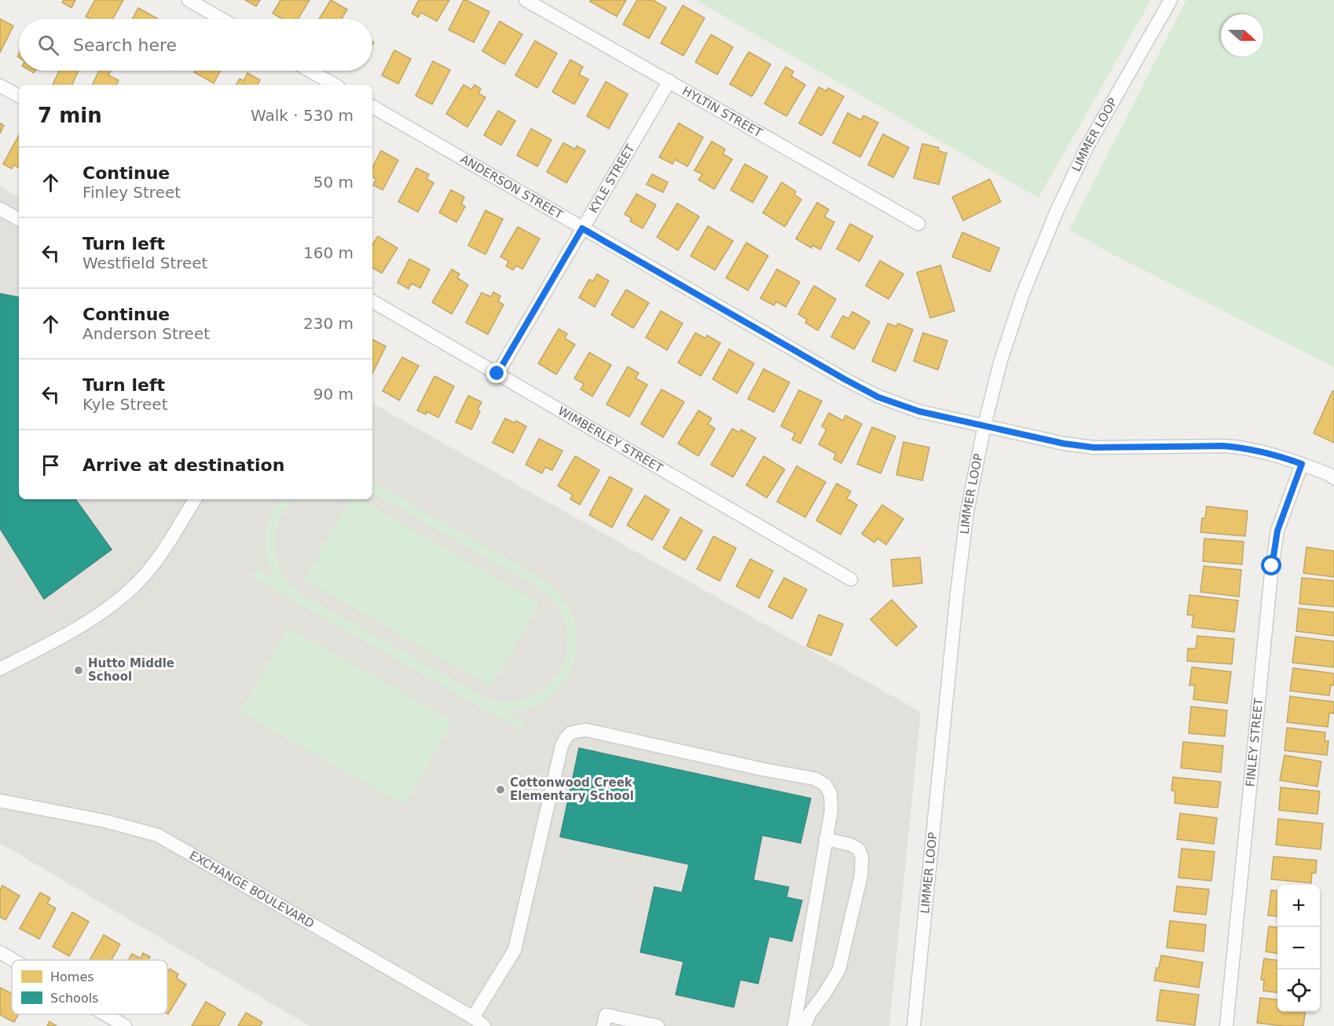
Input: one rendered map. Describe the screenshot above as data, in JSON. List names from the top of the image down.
{
  "streets": {
    "street": [
      "HYLTIN STREET",
      "LIMMER LOOP",
      "KYLE STREET",
      "ANDERSON STREET",
      "WIMBERLEY STREET",
      "FINLEY STREET",
      "EXCHANGE BOULEVARD"
    ]
  },
  "crossings": [
    ["HYLTIN STREET", "KYLE STREET"],
    ["LIMMER LOOP", "ANDERSON STREET"],
    ["KYLE STREET", "ANDERSON STREET"],
    ["KYLE STREET", "WIMBERLEY STREET"],
    ["ANDERSON STREET", "FINLEY STREET"]
  ],
  "places": ["Hutto Middle School", "Cottonwood Creek Elementary School"],
  "legend": ["Homes", "Schools"],
  "north": "right",
  "page": {
    "search": "Search here",
    "heading": ["7 min", "Walk · 530 m"],
    "list": [
      ["Continue", "Finley Street", "50 m"],
      ["Turn left", "Westfield Street", "160 m"],
      ["Continue", "Anderson Street", "230 m"],
      ["Turn left", "Kyle Street", "90 m"],
      "Arrive at destination"
    ],
    "map_buttons": ["+", "−"]
  }
}
